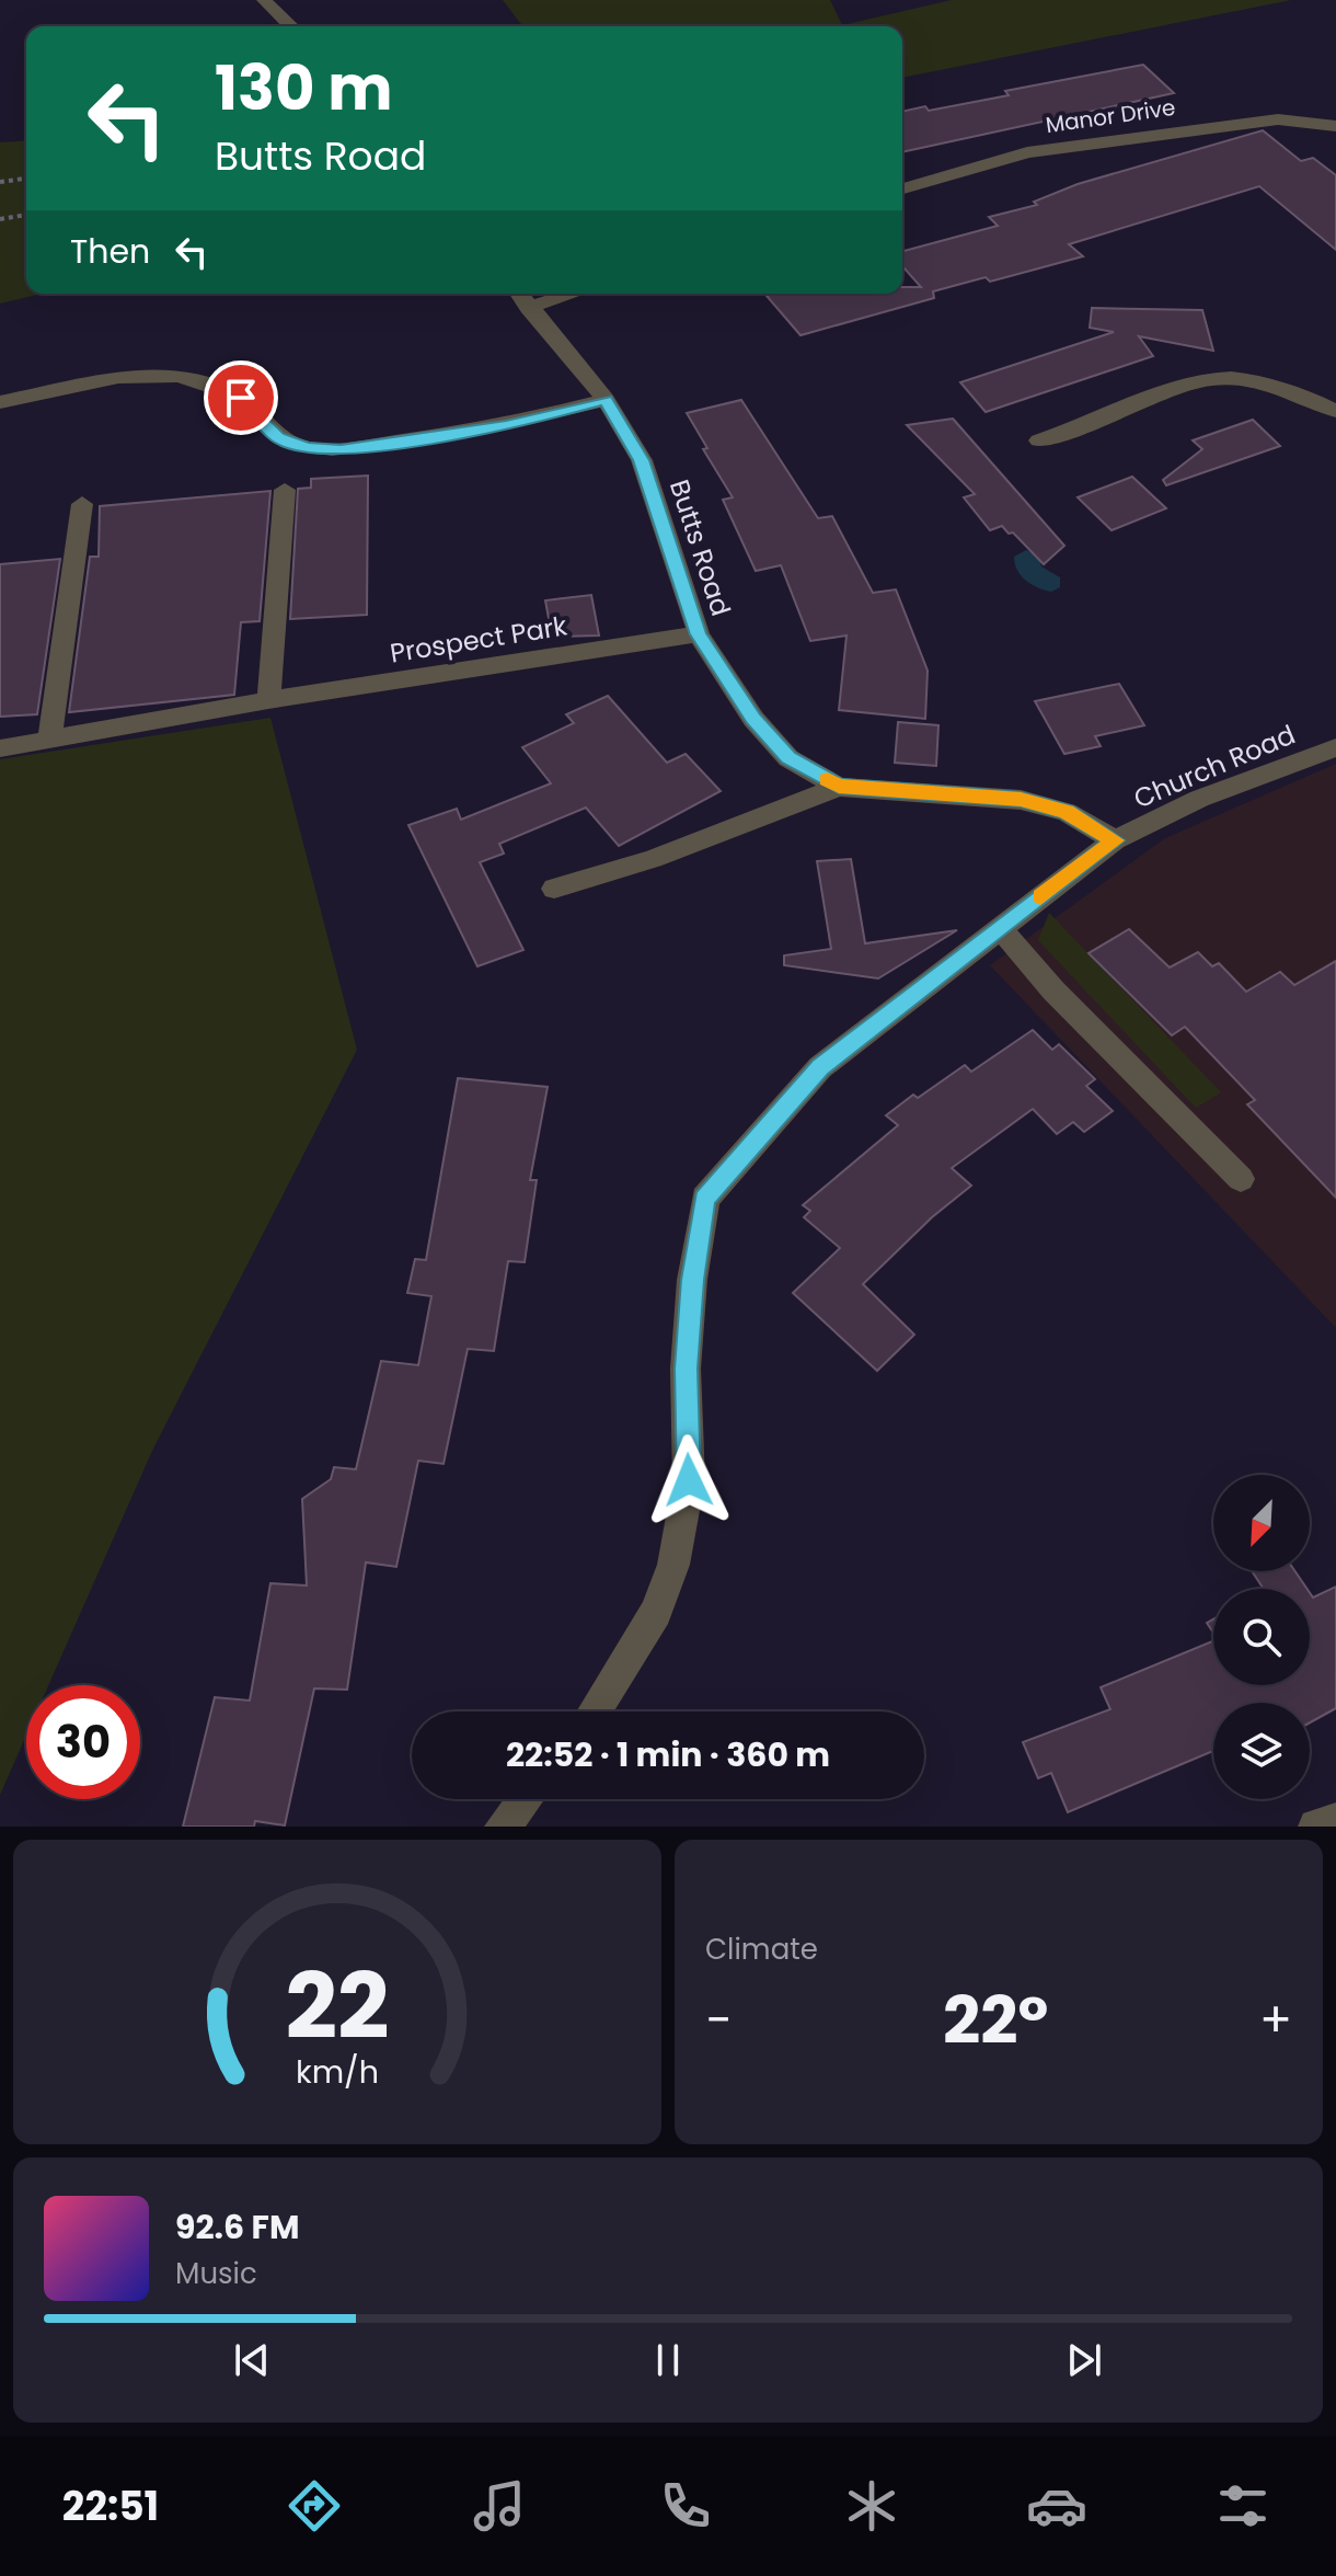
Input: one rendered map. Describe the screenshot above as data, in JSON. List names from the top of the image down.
{
  "streets": {
    "street": [
      "Manor Drive",
      "Butts Road",
      "Prospect Park",
      "Church Road"
    ]
  },
  "crossings": [
    ["Butts Road", "Prospect Park"],
    ["Butts Road", "Church Road"]
  ],
  "north": "bottom left",
  "page": {
    "turn": ["130 m", "Butts Road"],
    "then": "Then",
    "limit": "30",
    "trip": "22:52 · 1 min · 360 m",
    "tile": "Climate",
    "heat": ["−", "22°", "+"],
    "song": ["92.6 FM", "Music"],
    "tabs": "22:51",
    "gauge": ["22", "km/h"]
  }
}
